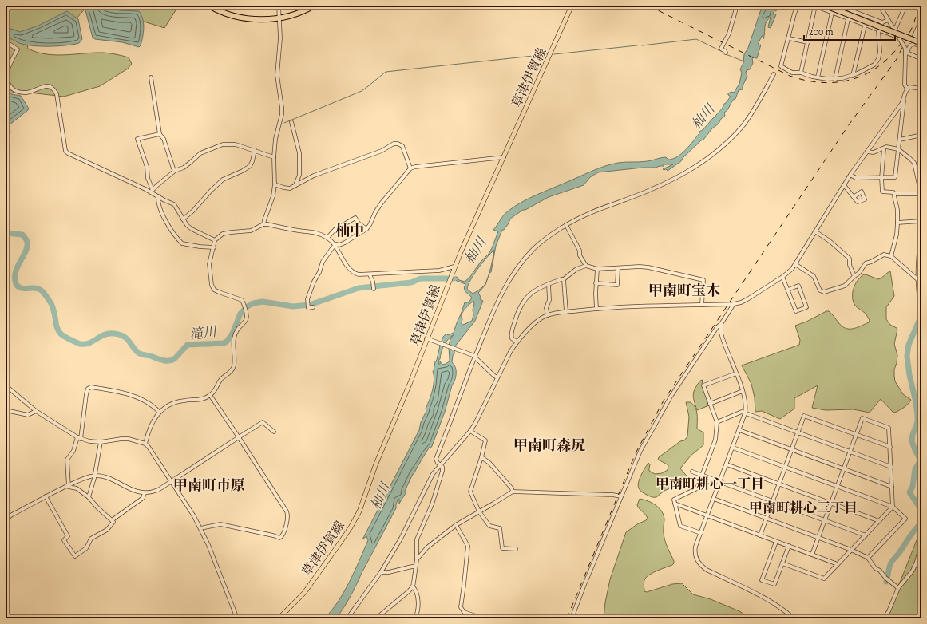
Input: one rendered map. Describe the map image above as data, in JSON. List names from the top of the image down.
{
  "streets": {
    "main road": ["草津伊賀線"]
  },
  "districts": [
    "杣中",
    "甲南町宝木",
    "甲南町森尻",
    "甲南町耕心一丁目",
    "甲南町市原",
    "甲南町耕心三丁目"
  ],
  "water": ["杣川", "滝川"],
  "scale_bar": "200 m"
}
